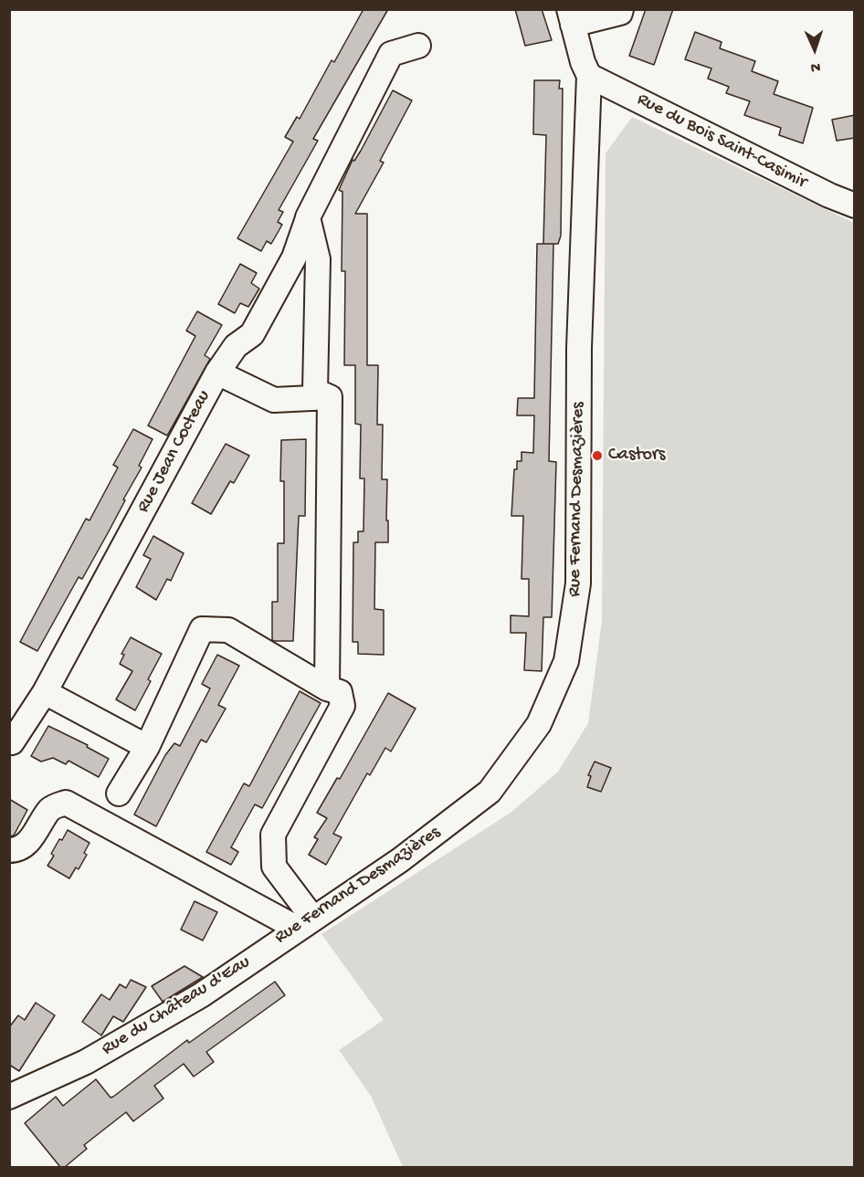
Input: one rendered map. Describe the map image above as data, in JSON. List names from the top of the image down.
{
  "streets": {
    "street": [
      "Rue du Bois Saint-Casimir",
      "Rue Jean Cocteau",
      "Rue Fernand Desmazières",
      "Rue du Château d'Eau"
    ]
  },
  "crossings": [
    ["Rue du Bois Saint-Casimir", "Rue Fernand Desmazières"],
    ["Rue Fernand Desmazières", "Rue du Château d'Eau"]
  ],
  "places": ["Castors"],
  "north": "bottom"
}
